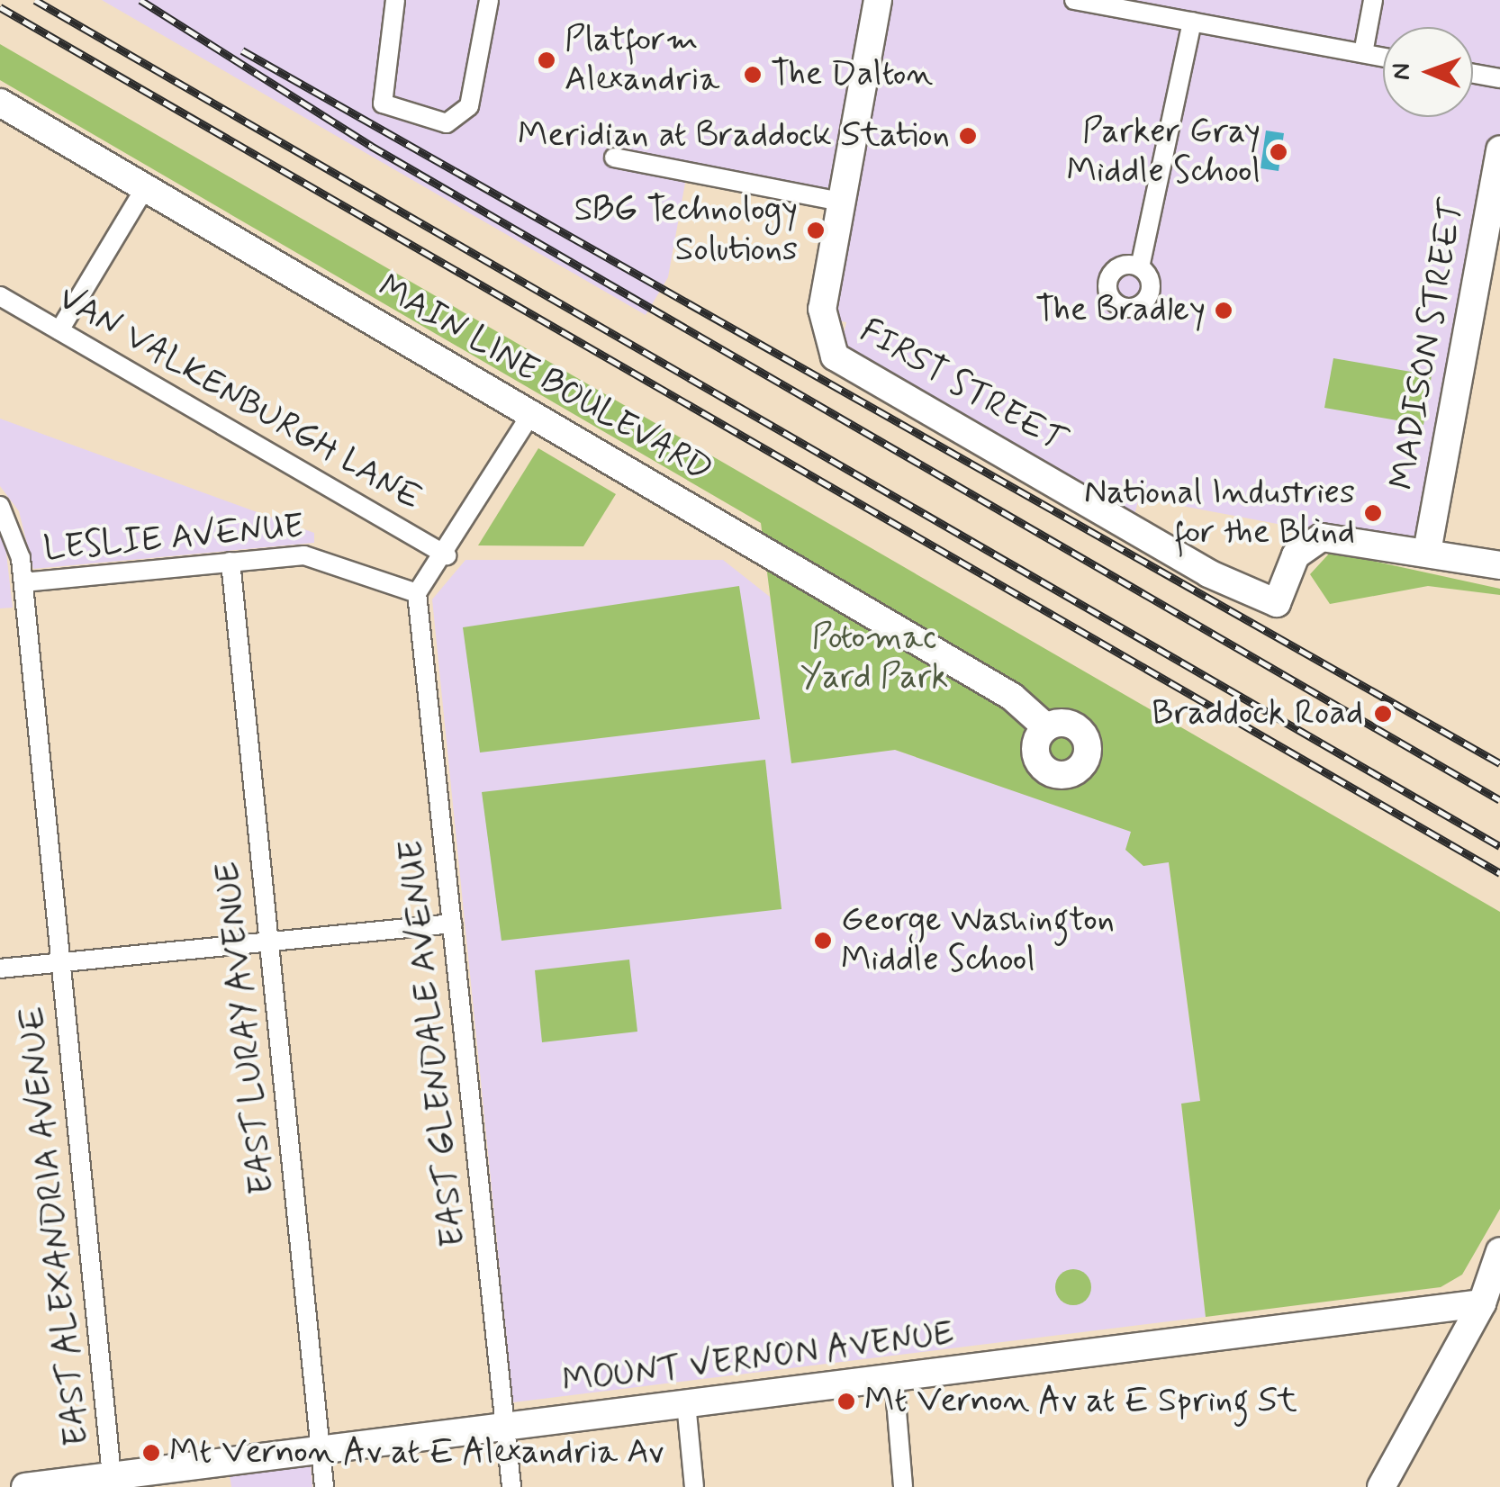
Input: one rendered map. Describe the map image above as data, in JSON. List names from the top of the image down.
{
  "streets": {
    "street": [
      "MADISON STREET",
      "MAIN LINE BOULEVARD",
      "FIRST STREET",
      "VAN VALKENBURGH LANE",
      "LESLIE AVENUE",
      "EAST LURAY AVENUE",
      "EAST GLENDALE AVENUE",
      "EAST ALEXANDRIA AVENUE",
      "MOUNT VERNON AVENUE"
    ]
  },
  "crossings": [
    ["MADISON STREET", "FIRST STREET"],
    ["LESLIE AVENUE", "EAST LURAY AVENUE"],
    ["LESLIE AVENUE", "EAST GLENDALE AVENUE"],
    ["LESLIE AVENUE", "EAST ALEXANDRIA AVENUE"],
    ["EAST LURAY AVENUE", "MOUNT VERNON AVENUE"],
    ["EAST GLENDALE AVENUE", "MOUNT VERNON AVENUE"],
    ["EAST ALEXANDRIA AVENUE", "MOUNT VERNON AVENUE"]
  ],
  "parks": ["Potomac Yard Park"],
  "places": [
    "Platform Alexandria",
    "The Dalton",
    "Meridian at Braddock Station",
    "Parker Gray Middle School",
    "SBG Technology Solutions",
    "The Bradley",
    "National Industries for the Blind",
    "Braddock Road",
    "George Washington Middle School",
    "Mt Vernon Av at E Spring St",
    "Mt Vernon Av at E Alexandria Av"
  ],
  "north": "left"
}
